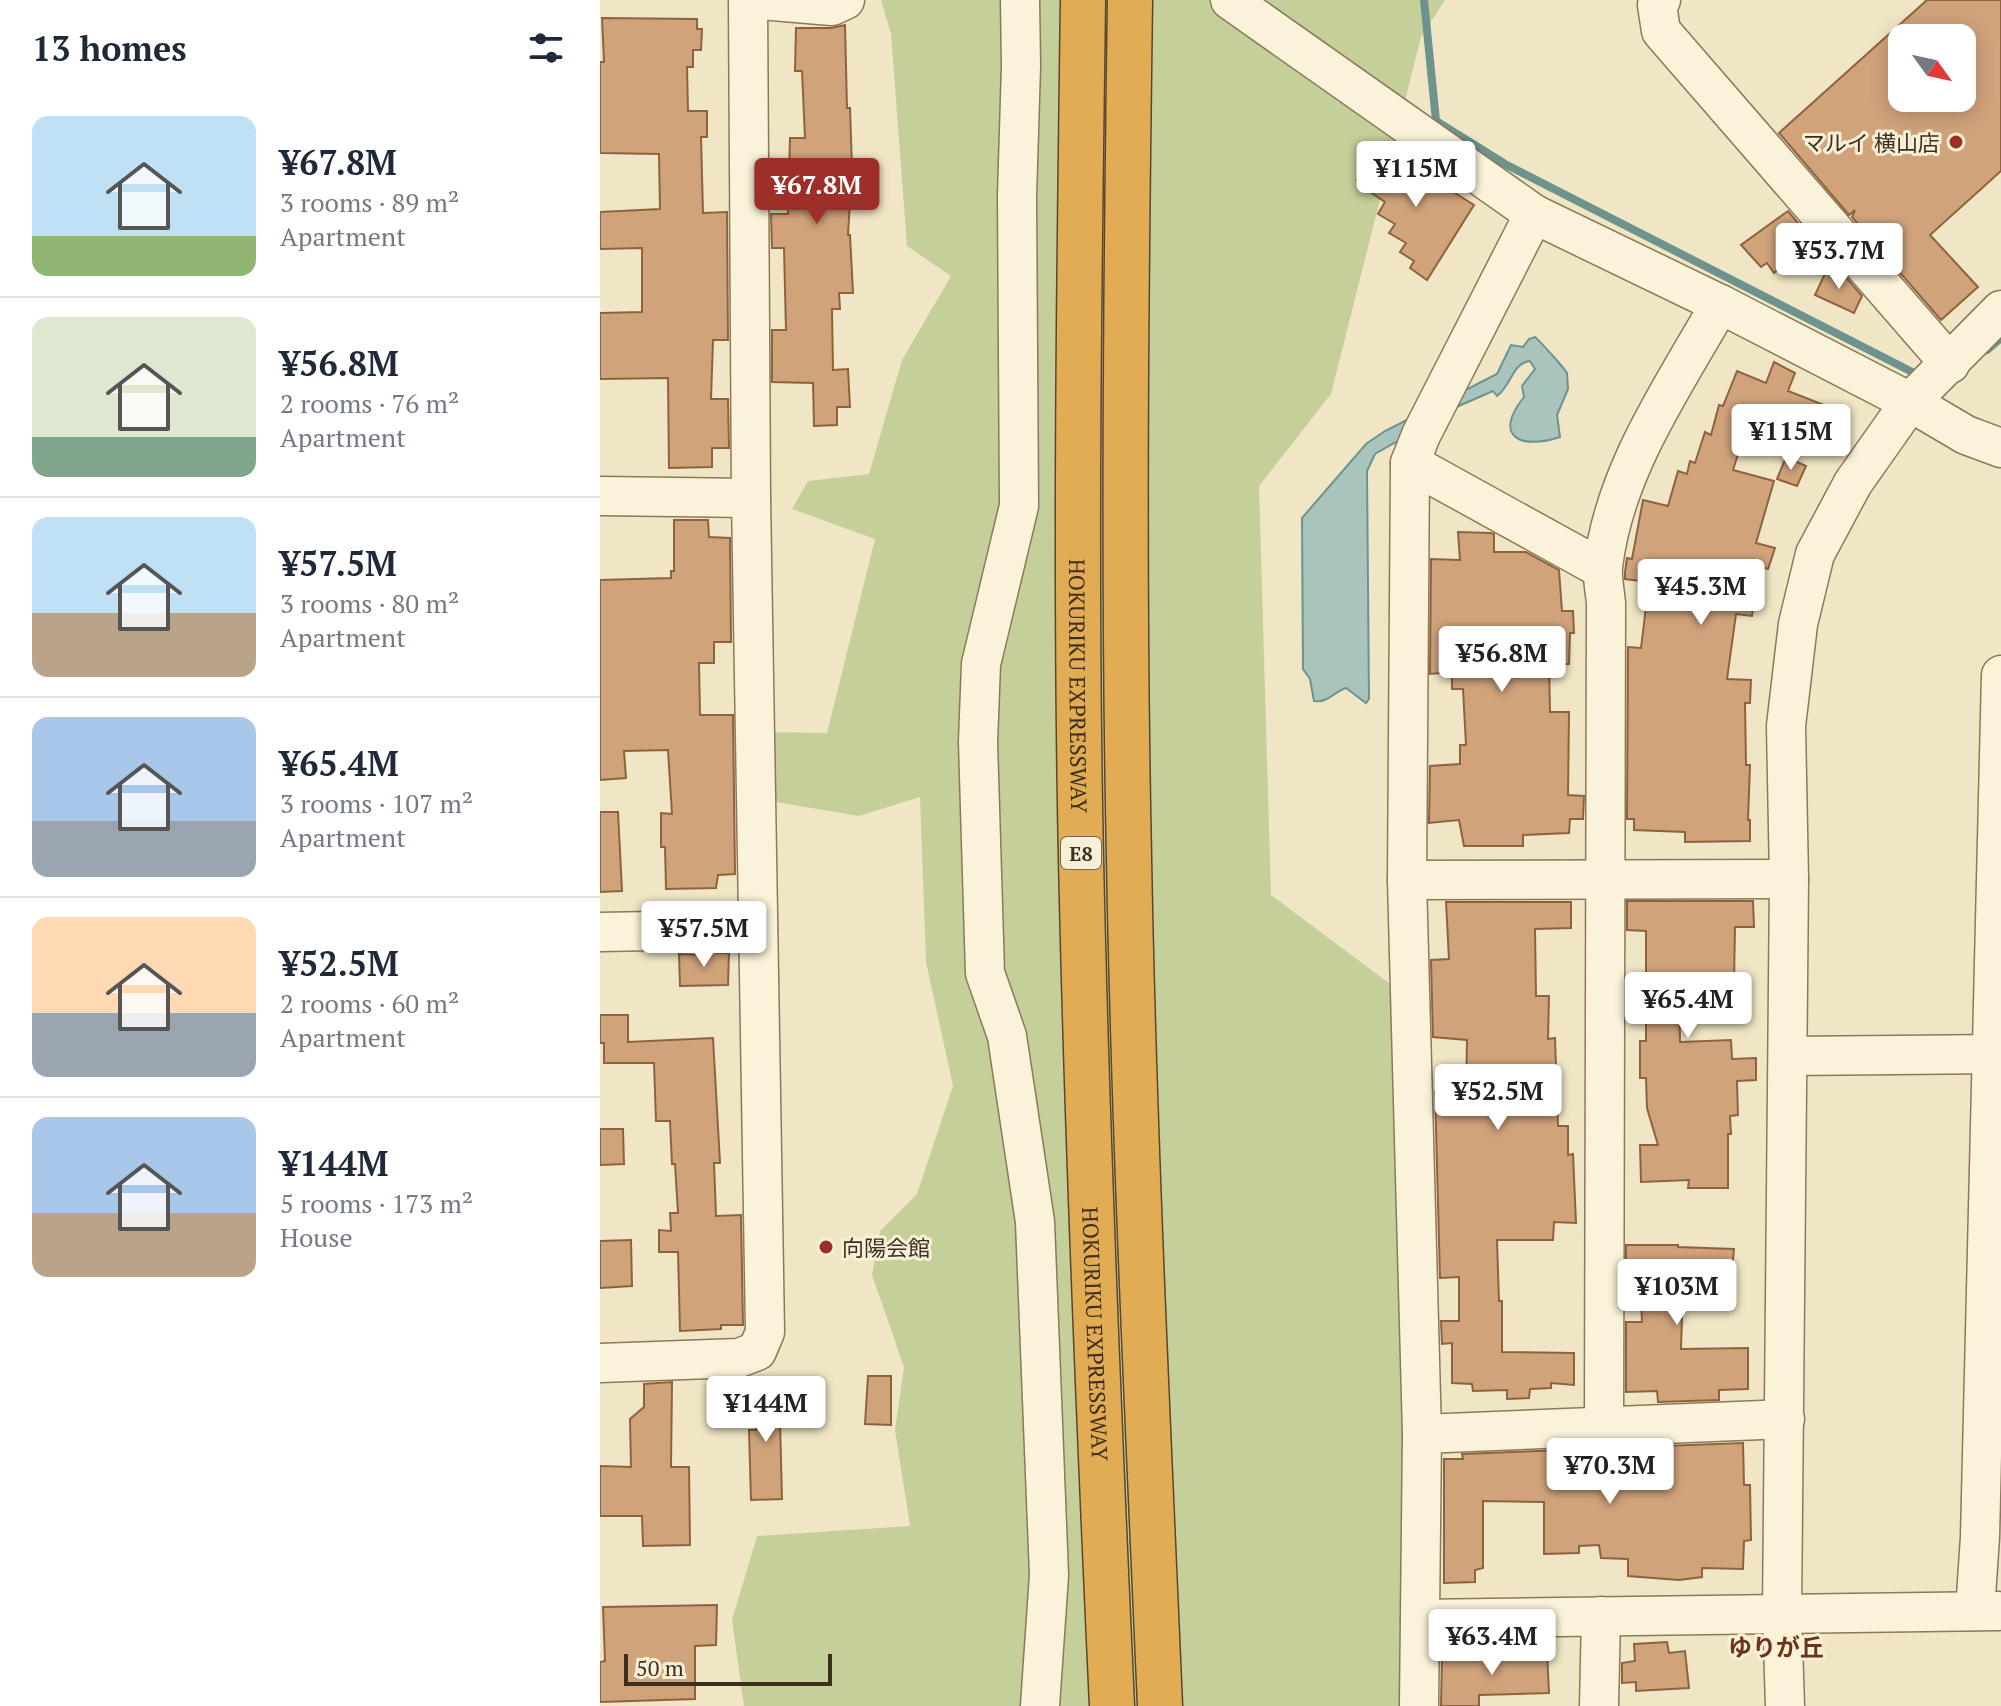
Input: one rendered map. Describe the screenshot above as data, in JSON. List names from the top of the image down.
{
  "streets": {
    "highway": ["HOKURIKU EXPRESSWAY", "E8"]
  },
  "districts": ["ゆりが丘"],
  "places": ["マルイ 横山店", "向陽会館"],
  "scale_bar": "50 m",
  "north": "bottom right",
  "page": {
    "heading": "13 homes",
    "list": [
      {
        "name": "¥67.8M",
        "note": "3 rooms · 89 m² · Apartment"
      },
      {
        "name": "¥56.8M",
        "note": "2 rooms · 76 m² · Apartment"
      },
      {
        "name": "¥57.5M",
        "note": "3 rooms · 80 m² · Apartment"
      },
      {
        "name": "¥65.4M",
        "note": "3 rooms · 107 m² · Apartment"
      },
      {
        "name": "¥52.5M",
        "note": "2 rooms · 60 m² · Apartment"
      },
      {
        "name": "¥144M",
        "note": "5 rooms · 173 m² · House"
      }
    ],
    "price": [
      "¥115M",
      "¥67.8M",
      "¥53.7M",
      "¥115M",
      "¥45.3M",
      "¥56.8M",
      "¥57.5M",
      "¥65.4M",
      "¥52.5M",
      "¥103M",
      "¥144M",
      "¥70.3M",
      "¥63.4M"
    ],
    "scale": "50 m"
  }
}
